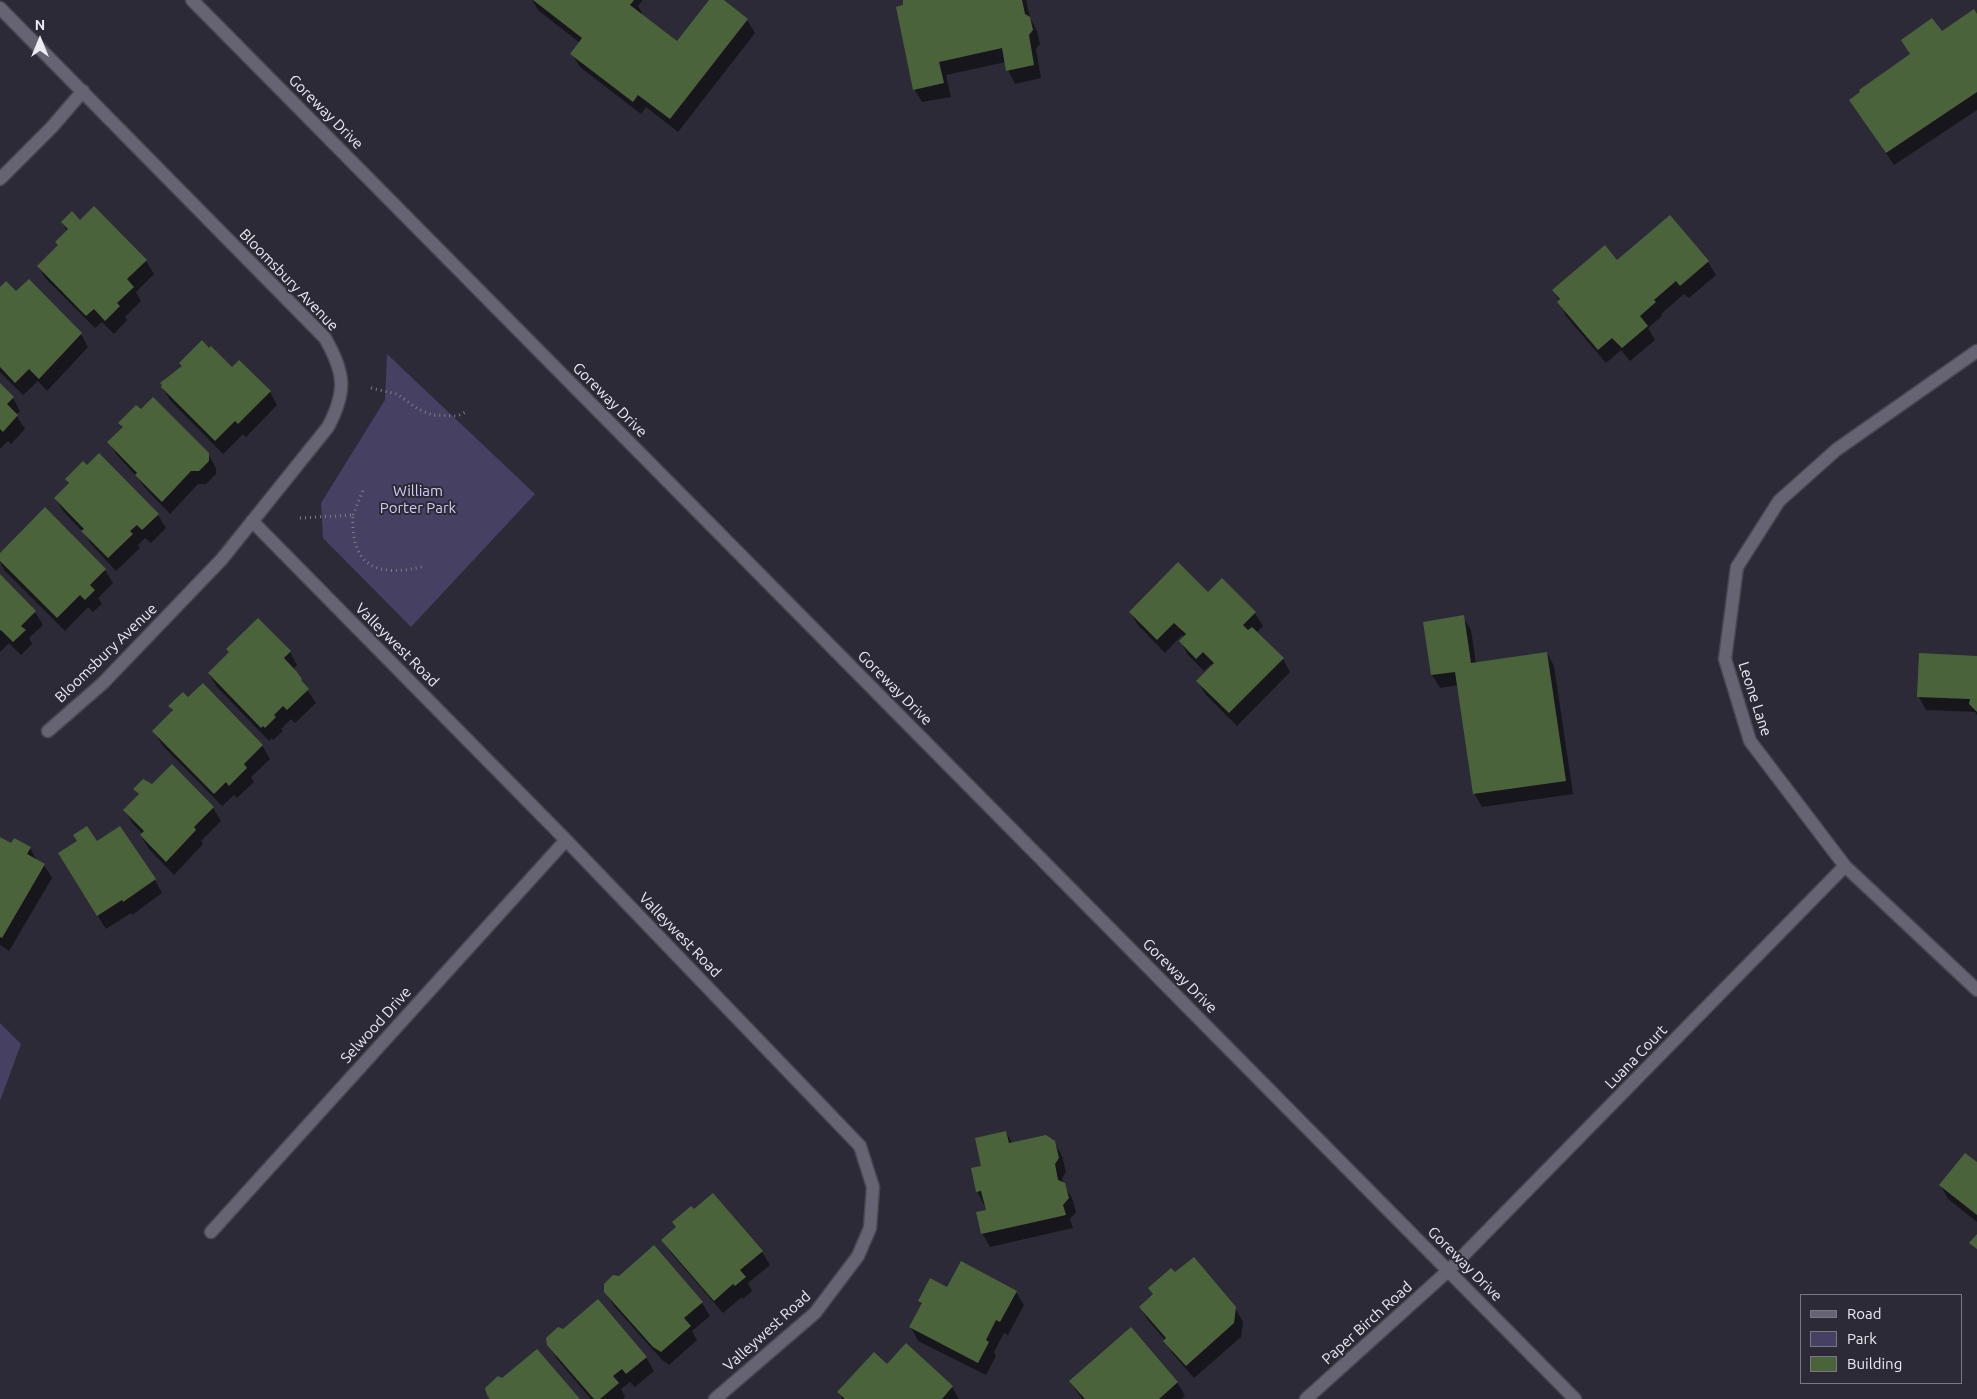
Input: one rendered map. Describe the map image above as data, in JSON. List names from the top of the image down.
{
  "streets": {
    "street": [
      "Goreway Drive",
      "Bloomsbury Avenue",
      "Valleywest Road",
      "Leone Lane",
      "Selwood Drive",
      "Luana Court",
      "Paper Birch Road"
    ]
  },
  "crossings": [
    ["Goreway Drive", "Luana Court"],
    ["Goreway Drive", "Paper Birch Road"],
    ["Bloomsbury Avenue", "Valleywest Road"],
    ["Valleywest Road", "Selwood Drive"],
    ["Leone Lane", "Luana Court"],
    ["Luana Court", "Paper Birch Road"]
  ],
  "parks": ["William Porter Park"],
  "legend": ["Road", "Park", "Building"],
  "north": "top"
}
